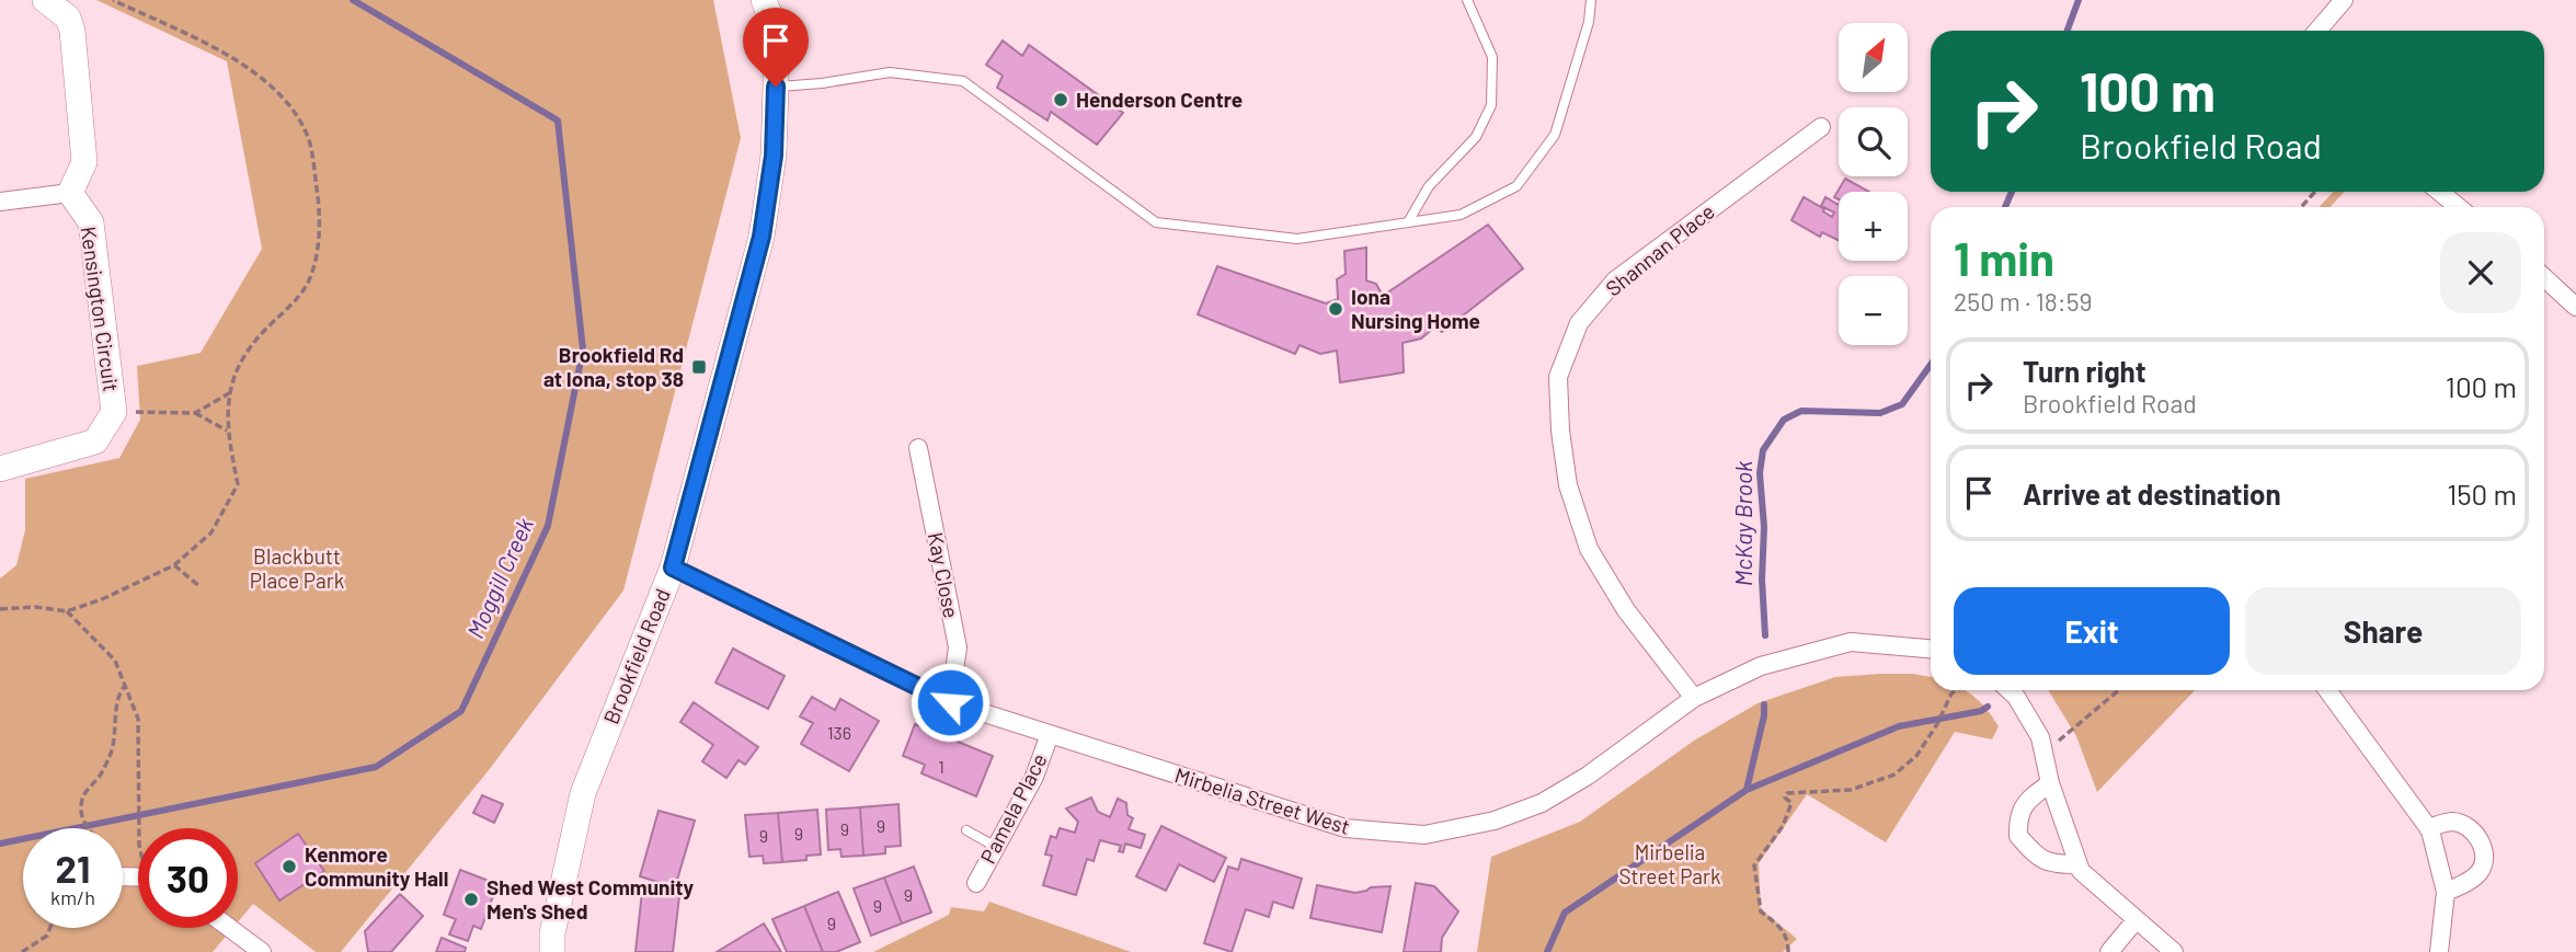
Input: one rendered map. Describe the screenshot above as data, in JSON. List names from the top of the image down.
{
  "streets": {
    "main road": ["Kensington Circuit", "Brookfield Road"],
    "street": [
      "Shannan Place",
      "Kay Close",
      "Mirbelia Street West",
      "Pamela Place"
    ]
  },
  "crossings": [
    ["Shannan Place", "Mirbelia Street West"],
    ["Kay Close", "Mirbelia Street West"],
    ["Brookfield Road", "Mirbelia Street West"],
    ["Mirbelia Street West", "Pamela Place"]
  ],
  "water": ["McKay Brook", "Moggill Creek"],
  "parks": ["Blackbutt Place Park", "Mirbelia Street Park"],
  "places": {
    "other": [
      "Henderson Centre",
      "Iona Nursing Home",
      "Kenmore Community Hall",
      "Shed West Community Men's Shed"
    ],
    "transit": ["Brookfield Rd at Iona, stop 38"]
  },
  "house_numbers": [
    "136",
    "1",
    "9",
    "9",
    "9",
    "9",
    "9",
    "9",
    "9"
  ],
  "north": "top right",
  "page": {
    "map_buttons": ["+", "−"],
    "turn": ["100 m", "Brookfield Road"],
    "heading": ["1 min", "250 m · 18:59"],
    "list": [
      {
        "name": "Turn right",
        "note": "Brookfield Road",
        "value": "100 m"
      },
      {
        "name": "Arrive at destination",
        "value": "150 m"
      }
    ],
    "buttons": ["Exit", "Share"],
    "speed": "21 km/h",
    "limit": "30"
  }
}
